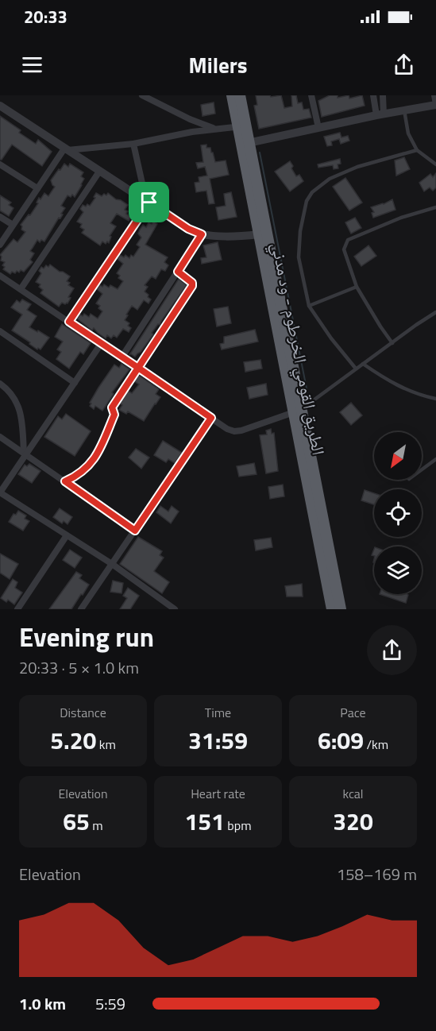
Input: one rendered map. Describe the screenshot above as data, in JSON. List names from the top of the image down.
{
  "streets": {
    "highway": ["الطريق القومي الخرطوم - ود مدني"]
  },
  "north": "bottom left",
  "page": {
    "status": "20:33",
    "header": "Milers",
    "heading": ["Evening run", "20:33 · 5 × 1.0 km"],
    "stats": [
      ["Distance", "5.20 km"],
      ["Time", "31:59"],
      ["Pace", "6:09 /km"],
      ["Elevation", "65 m"],
      ["Heart rate", "151 bpm"],
      ["kcal", "320"]
    ],
    "chart": ["Elevation", "158–169 m"],
    "list": [
      {
        "name": "1.0 km",
        "note": "5:59"
      }
    ]
  }
}
